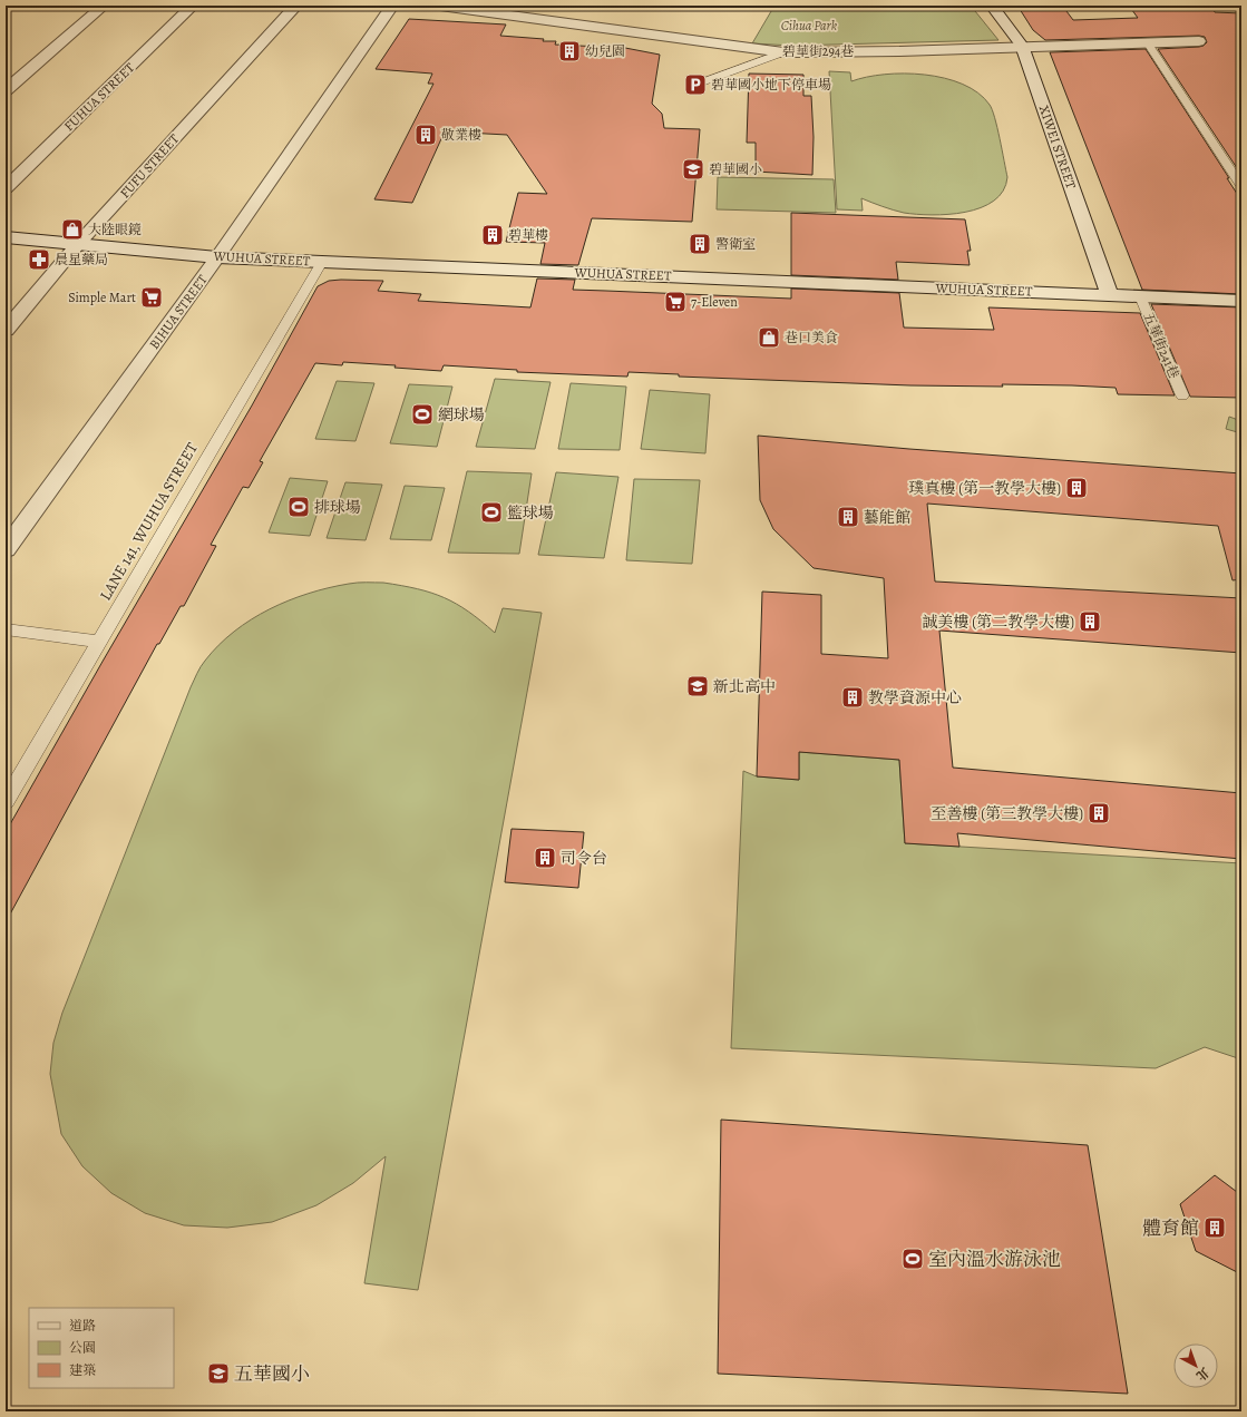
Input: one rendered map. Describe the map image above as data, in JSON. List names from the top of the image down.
{
  "streets": {
    "street": [
      "碧華街294巷",
      "FUHUA STREET",
      "XIWEI STREET",
      "FUFU STREET",
      "WUHUA STREET",
      "BIHUA STREET"
    ],
    "lane": ["五華街241巷", "LANE 141, WUHUA STREET"]
  },
  "crossings": [
    ["碧華街294巷", "XIWEI STREET"],
    ["XIWEI STREET", "WUHUA STREET"],
    ["FUFU STREET", "WUHUA STREET"],
    ["WUHUA STREET", "BIHUA STREET"],
    ["WUHUA STREET", "五華街241巷"],
    ["WUHUA STREET", "LANE 141, WUHUA STREET"]
  ],
  "parks": ["Cihua Park"],
  "places": {
    "building": [
      "幼兒園",
      "敬業樓",
      "碧華樓",
      "警衛室",
      "璞真樓 (第一教學大樓)",
      "藝能館",
      "誠美樓 (第二教學大樓)",
      "教學資源中心",
      "至善樓 (第三教學大樓)",
      "司令台",
      "體育館"
    ],
    "parking": ["碧華國小地下停車場"],
    "school or university": ["碧華國小", "新北高中", "五華國小"],
    "shop": ["大陸眼鏡", "巷口美食"],
    "pharmacy": ["晨星藥局"],
    "supermarket": ["Simple Mart", "7-Eleven"],
    "sports": [
      "網球場",
      "排球場",
      "籃球場",
      "室內溫水游泳池"
    ]
  },
  "legend": ["道路", "公園", "建築"],
  "north": "bottom right"
}
